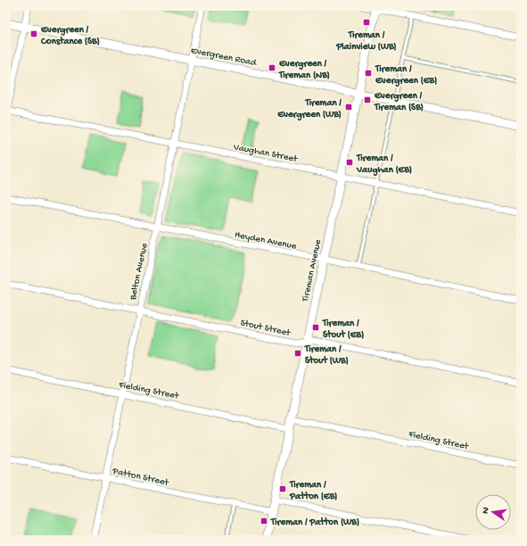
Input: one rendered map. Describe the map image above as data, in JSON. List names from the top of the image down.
{
  "streets": {
    "street": [
      "Evergreen Road",
      "Vaughan Street",
      "Heyden Avenue",
      "Tireman Avenue",
      "Belton Avenue",
      "Stout Street",
      "Fielding Street",
      "Patton Street"
    ]
  },
  "crossings": [
    ["Evergreen Road", "Tireman Avenue"],
    ["Evergreen Road", "Belton Avenue"],
    ["Vaughan Street", "Tireman Avenue"],
    ["Vaughan Street", "Belton Avenue"],
    ["Heyden Avenue", "Tireman Avenue"],
    ["Heyden Avenue", "Belton Avenue"],
    ["Tireman Avenue", "Stout Street"],
    ["Tireman Avenue", "Fielding Street"],
    ["Tireman Avenue", "Patton Street"],
    ["Belton Avenue", "Stout Street"],
    ["Belton Avenue", "Fielding Street"],
    ["Belton Avenue", "Patton Street"]
  ],
  "places": {
    "transit": [
      "Tireman / Plainview (WB)",
      "Evergreen / Constance (SB)",
      "Evergreen / Tireman (NB)",
      "Tireman / Evergreen (EB)",
      "Evergreen / Tireman (SB)",
      "Tireman / Evergreen (WB)",
      "Tireman / Vaughan (EB)",
      "Tireman / Stout (EB)",
      "Tireman / Stout (WB)",
      "Tireman / Patton (EB)",
      "Tireman / Patton (WB)"
    ]
  },
  "north": "left"
}
